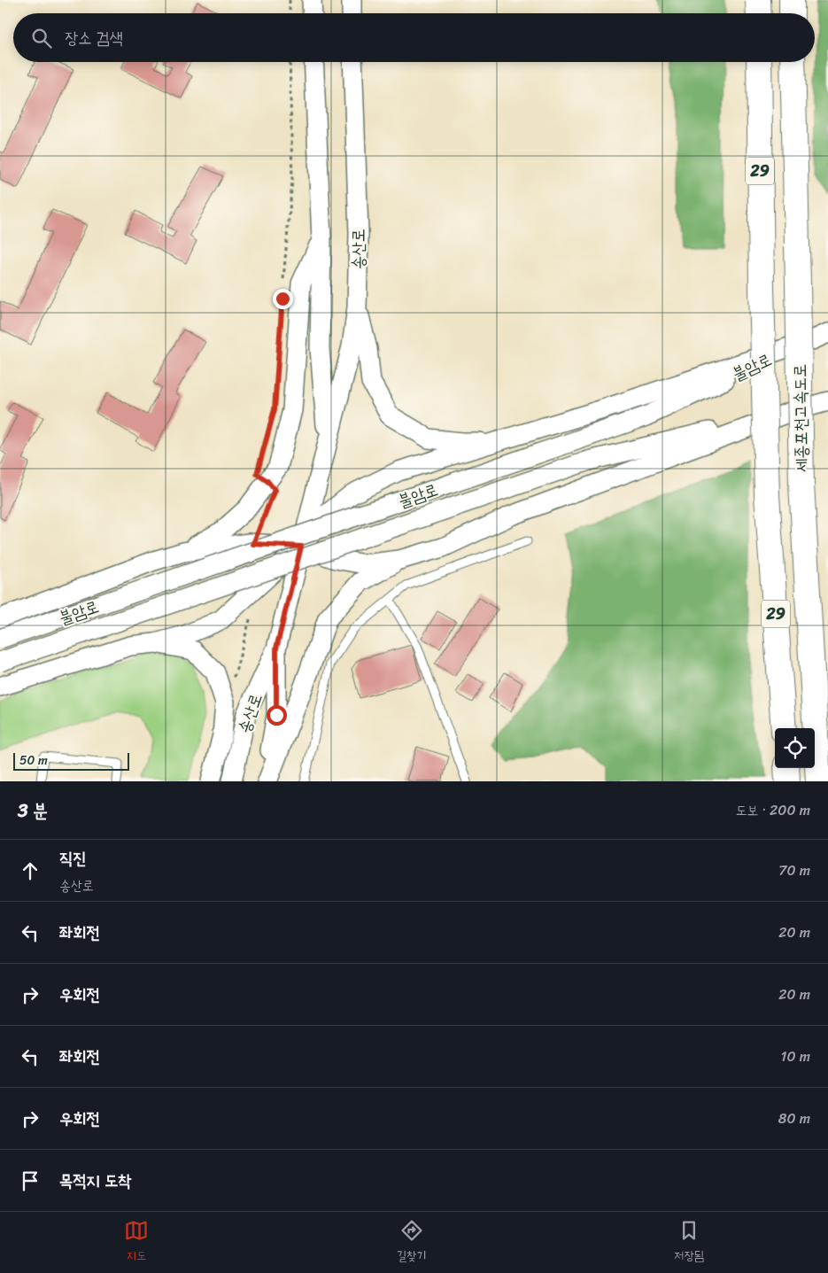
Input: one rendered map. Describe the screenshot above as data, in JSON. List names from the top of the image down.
{
  "streets": {
    "highway": ["29", "세종포천고속도로"],
    "street": ["송산로", "불암로"]
  },
  "scale_bar": "50 m",
  "page": {
    "search": "장소 검색",
    "scale": "50 m",
    "heading": ["3 분", "도보 · 200 m"],
    "list": [
      ["직진", "송산로", "70 m"],
      ["좌회전", "20 m"],
      ["우회전", "20 m"],
      ["좌회전", "10 m"],
      ["우회전", "80 m"],
      "목적지 도착"
    ],
    "nav": ["지도", "길찾기", "저장됨"]
  }
}
